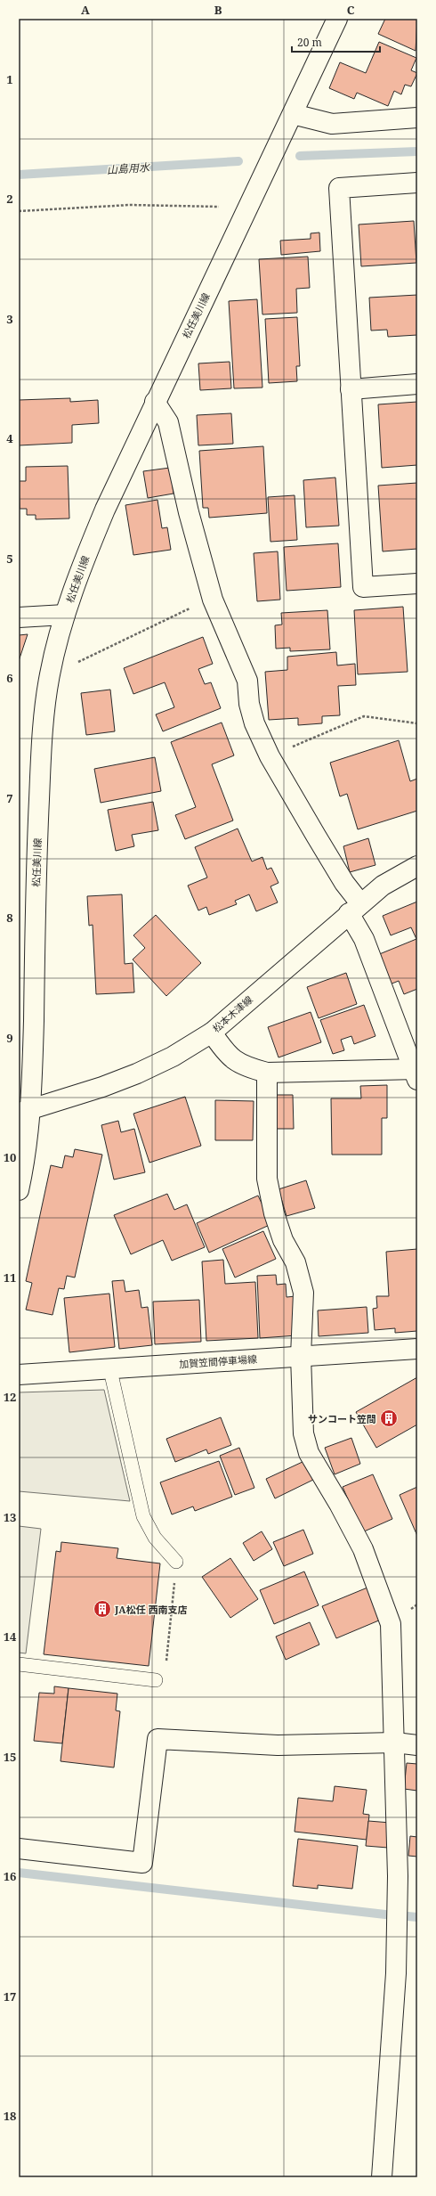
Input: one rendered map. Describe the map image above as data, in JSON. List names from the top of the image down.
{
  "streets": {
    "street": ["松任美川線", "松本木津線", "加賀笠間停車場線"]
  },
  "crossings": [
    ["松任美川線", "松本木津線"]
  ],
  "water": ["山島用水"],
  "places": {
    "building": ["サンコート笠間", "JA松任 西南支店"]
  },
  "scale_bar": "20 m",
  "grid": {
    "columns": ["A", "B", "C"],
    "rows": [
      "1",
      "2",
      "3",
      "4",
      "5",
      "6",
      "7",
      "8",
      "9",
      "10",
      "11",
      "12",
      "13",
      "14",
      "15",
      "16",
      "17",
      "18"
    ]
  }
}
